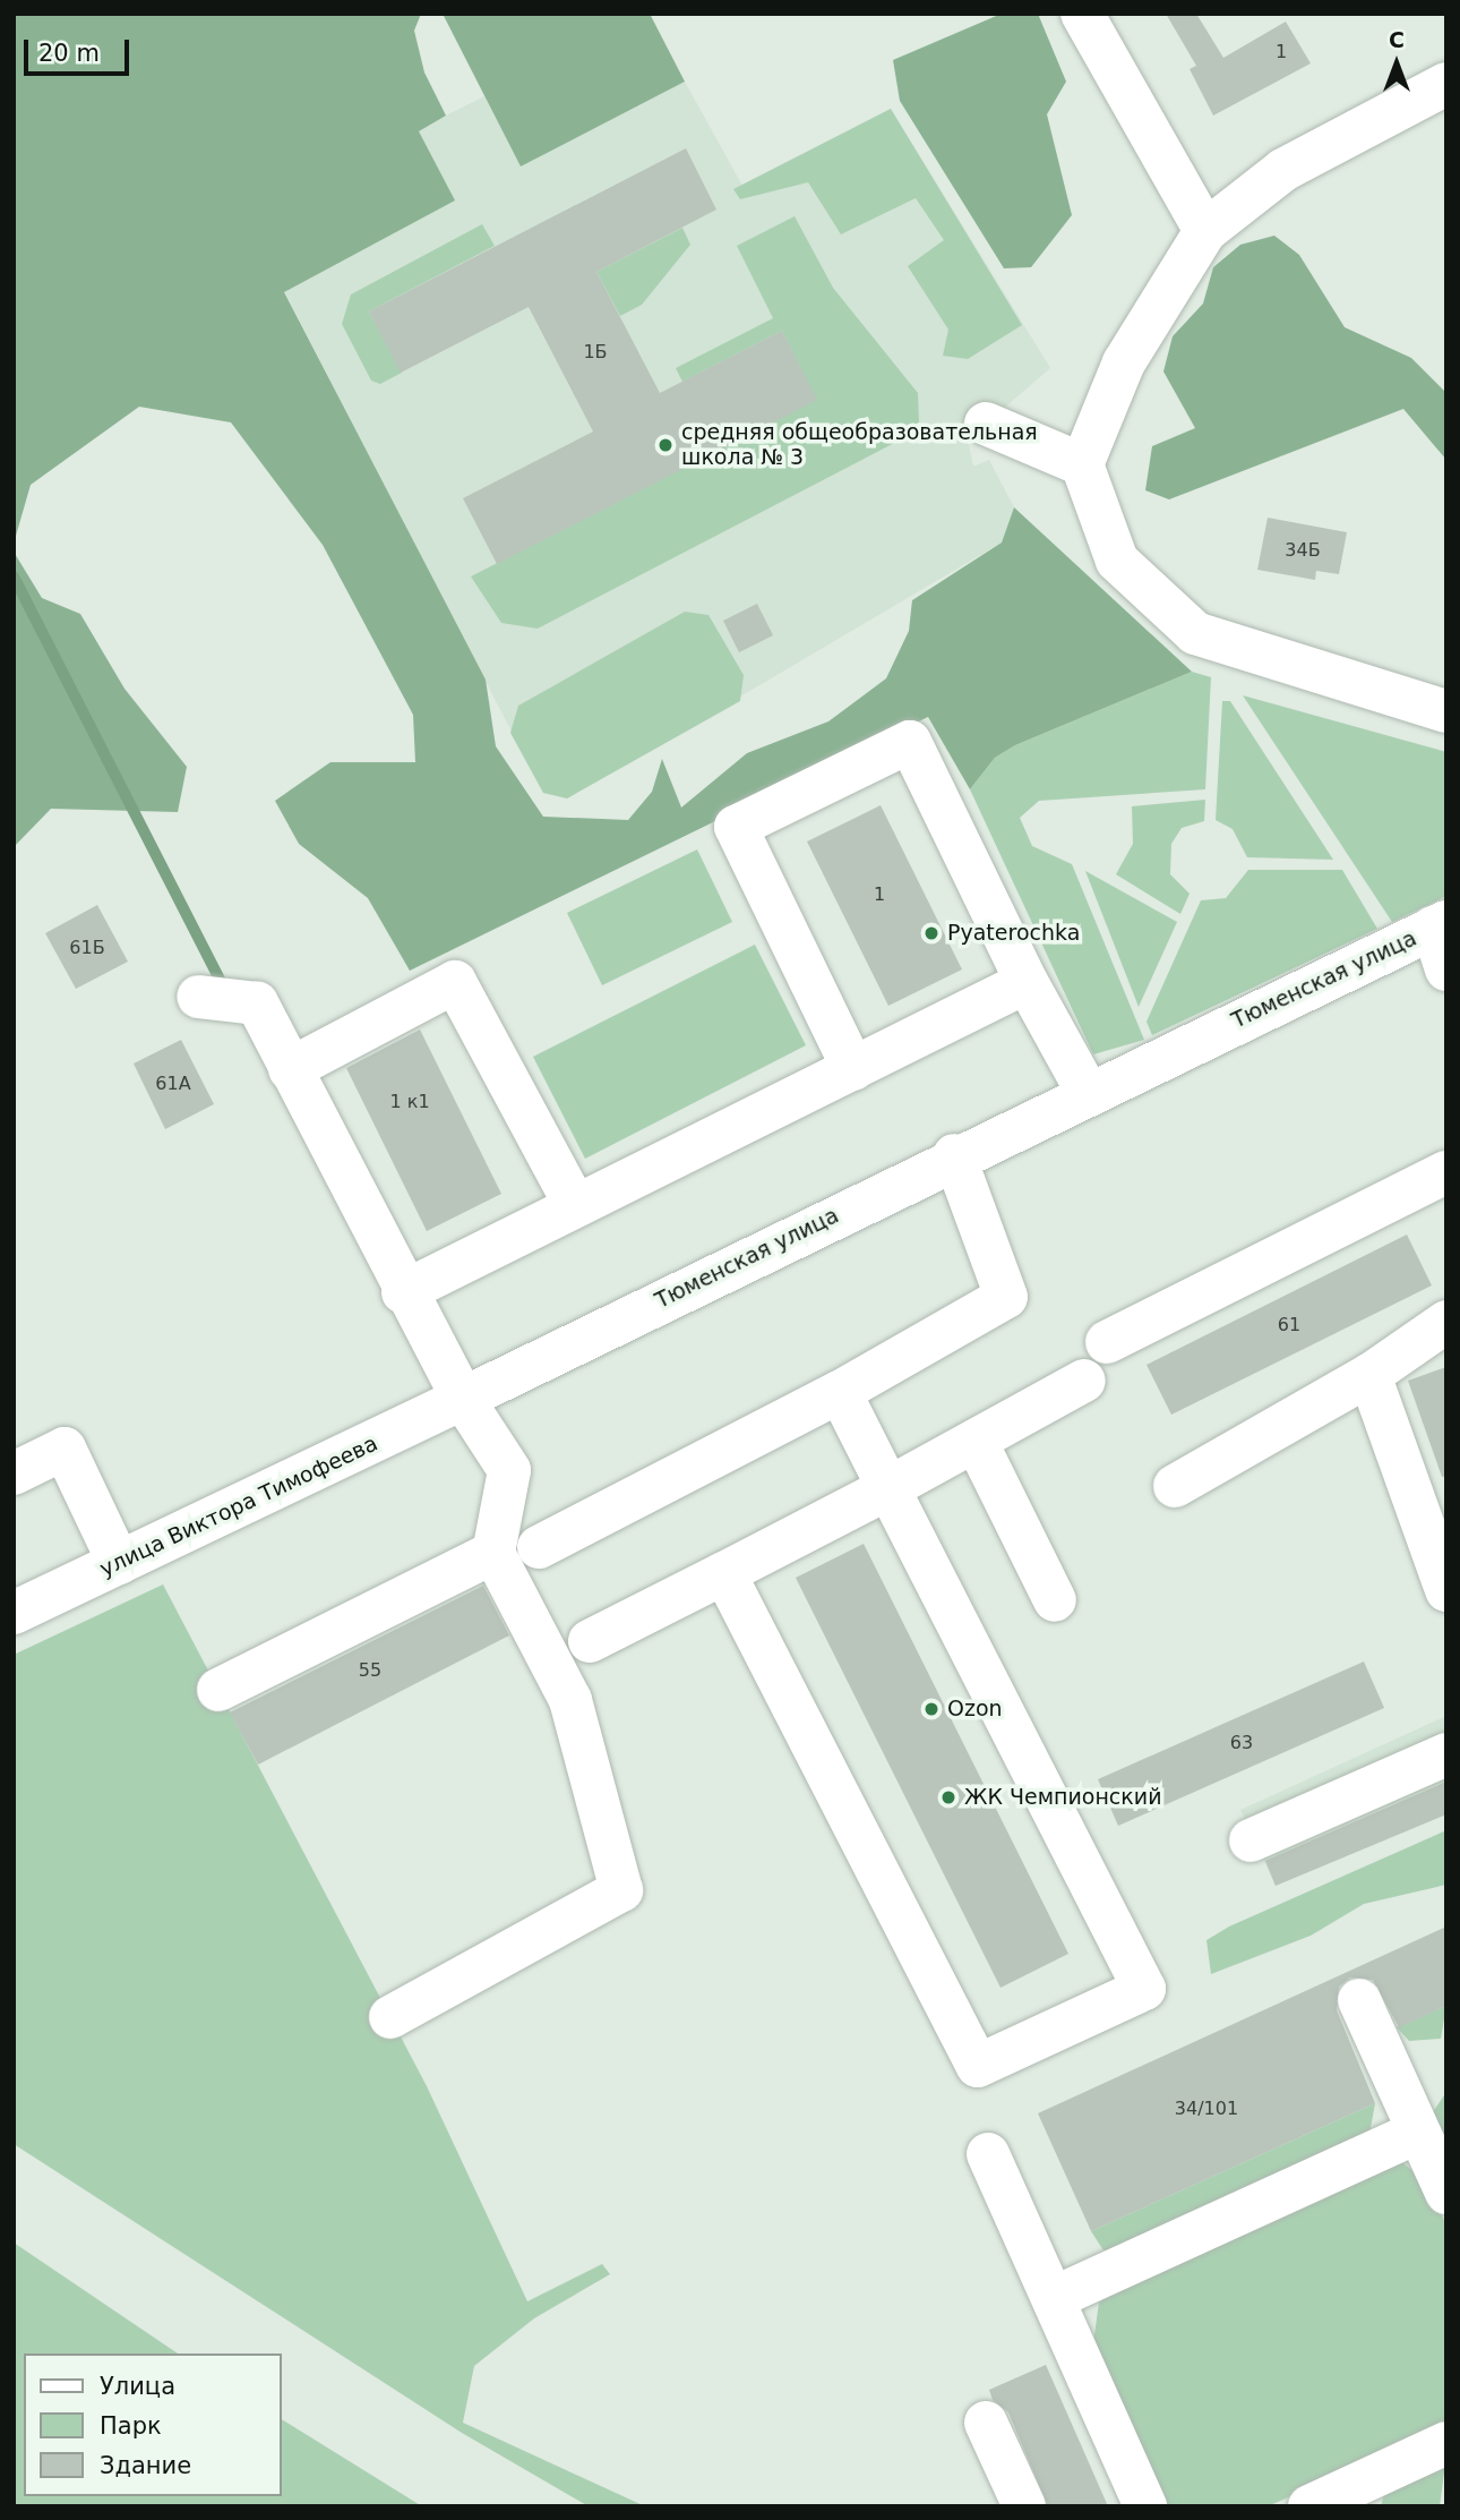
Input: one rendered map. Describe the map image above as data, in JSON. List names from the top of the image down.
{
  "streets": {
    "street": ["Тюменская улица", "улица Виктора Тимофеева"]
  },
  "crossings": [
    ["Тюменская улица", "улица Виктора Тимофеева"]
  ],
  "places": [
    "средняя общеобразовательная школа № 3",
    "Pyaterochka",
    "Ozon",
    "ЖК Чемпионский"
  ],
  "house_numbers": [
    "1",
    "1Б",
    "34Б",
    "1",
    "61Б",
    "61А",
    "1 к1",
    "61",
    "55",
    "63",
    "34/101"
  ],
  "legend": ["Улица", "Парк", "Здание"],
  "scale_bar": "20 m",
  "north": "top"
}
